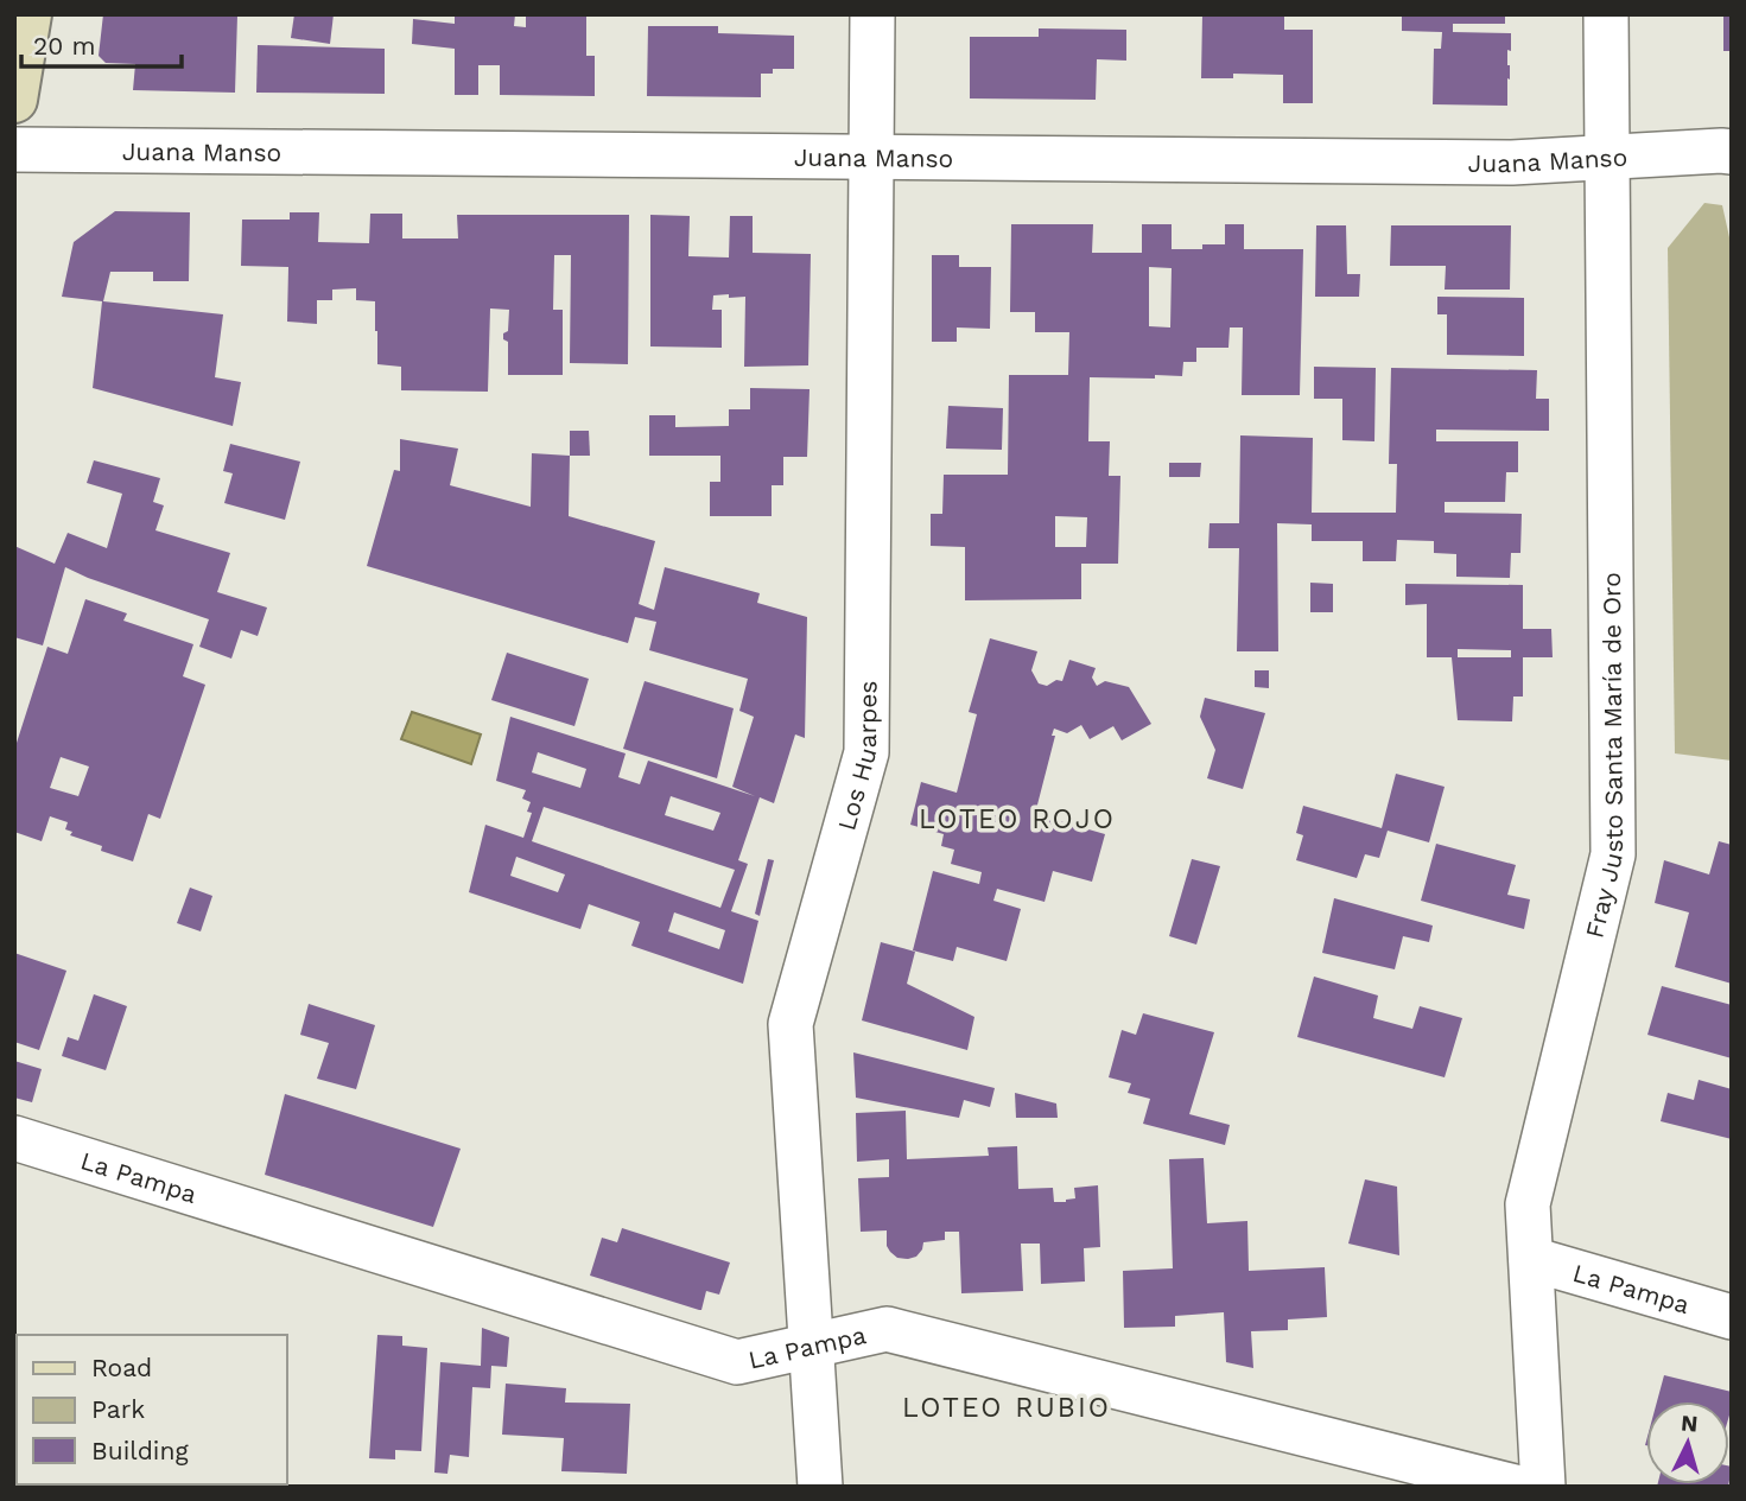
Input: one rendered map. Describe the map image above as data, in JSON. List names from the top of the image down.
{
  "streets": {
    "street": [
      "Juana Manso",
      "Los Huarpes",
      "Fray Justo Santa María de Oro",
      "La Pampa"
    ]
  },
  "crossings": [
    ["Juana Manso", "Los Huarpes"],
    ["Juana Manso", "Fray Justo Santa María de Oro"],
    ["Los Huarpes", "La Pampa"],
    ["Fray Justo Santa María de Oro", "La Pampa"]
  ],
  "districts": ["LOTEO ROJO", "LOTEO RUBIO"],
  "legend": ["Road", "Park", "Building"],
  "scale_bar": "20 m",
  "north": "top"
}
